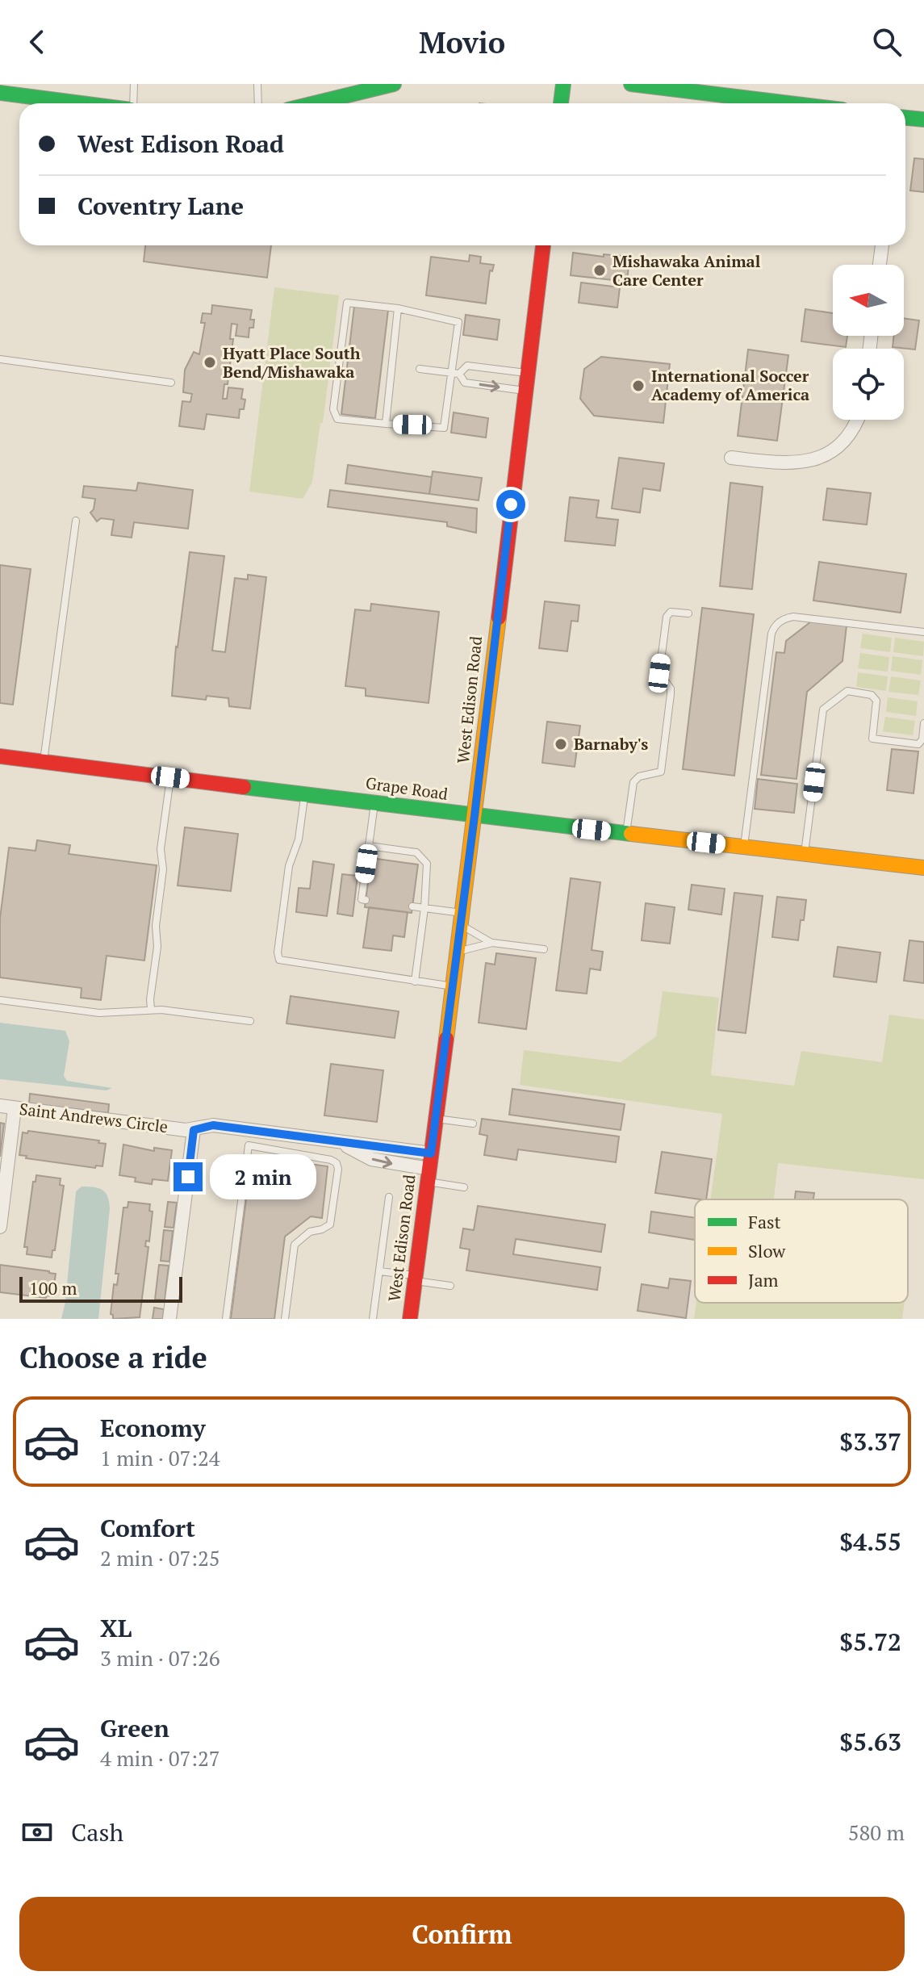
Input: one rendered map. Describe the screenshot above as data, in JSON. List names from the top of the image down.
{
  "streets": {
    "main road": ["West Edison Road", "Grape Road"],
    "street": ["Saint Andrews Circle"]
  },
  "crossings": [
    ["West Edison Road", "Grape Road"],
    ["West Edison Road", "Saint Andrews Circle"]
  ],
  "places": [
    "Mishawaka Animal Care Center",
    "Hyatt Place South Bend/Mishawaka",
    "International Soccer Academy of America",
    "Barnaby's"
  ],
  "legend": ["Fast", "Slow", "Jam"],
  "scale_bar": "100 m",
  "north": "left",
  "page": {
    "header": "Movio",
    "banner": ["West Edison Road", "Coventry Lane"],
    "bubble": "2 min",
    "scale": "100 m",
    "heading": "Choose a ride",
    "list": [
      {
        "name": "Economy",
        "note": "1 min · 07:24",
        "value": "$3.37"
      },
      {
        "name": "Comfort",
        "note": "2 min · 07:25",
        "value": "$4.55"
      },
      {
        "name": "XL",
        "note": "3 min · 07:26",
        "value": "$5.72"
      },
      {
        "name": "Green",
        "note": "4 min · 07:27",
        "value": "$5.63"
      }
    ],
    "pay": ["Cash", "580 m"],
    "buttons": "Confirm"
  }
}
